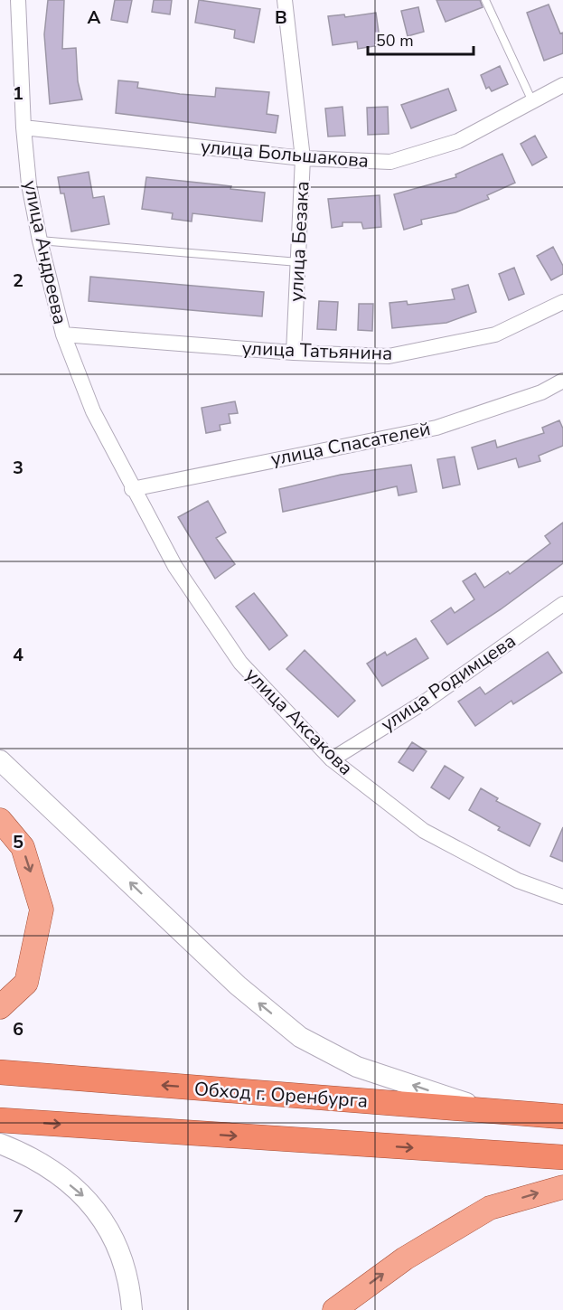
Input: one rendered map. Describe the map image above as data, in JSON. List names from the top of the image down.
{
  "streets": {
    "highway": ["Обход г. Оренбурга"],
    "street": [
      "улица Большакова",
      "улица Безака",
      "улица Андреева",
      "улица Татьянина",
      "улица Спасателей",
      "улица Родимцева",
      "улица Аксакова"
    ]
  },
  "crossings": [
    ["улица Большакова", "улица Безака"],
    ["улица Большакова", "улица Андреева"],
    ["улица Безака", "улица Татьянина"],
    ["улица Андреева", "улица Татьянина"],
    ["улица Андреева", "улица Спасателей"],
    ["улица Андреева", "улица Аксакова"],
    ["улица Спасателей", "улица Аксакова"],
    ["улица Родимцева", "улица Аксакова"]
  ],
  "scale_bar": "50 m",
  "grid": {
    "columns": ["A", "B"],
    "rows": [
      "1",
      "2",
      "3",
      "4",
      "5",
      "6",
      "7"
    ]
  }
}
